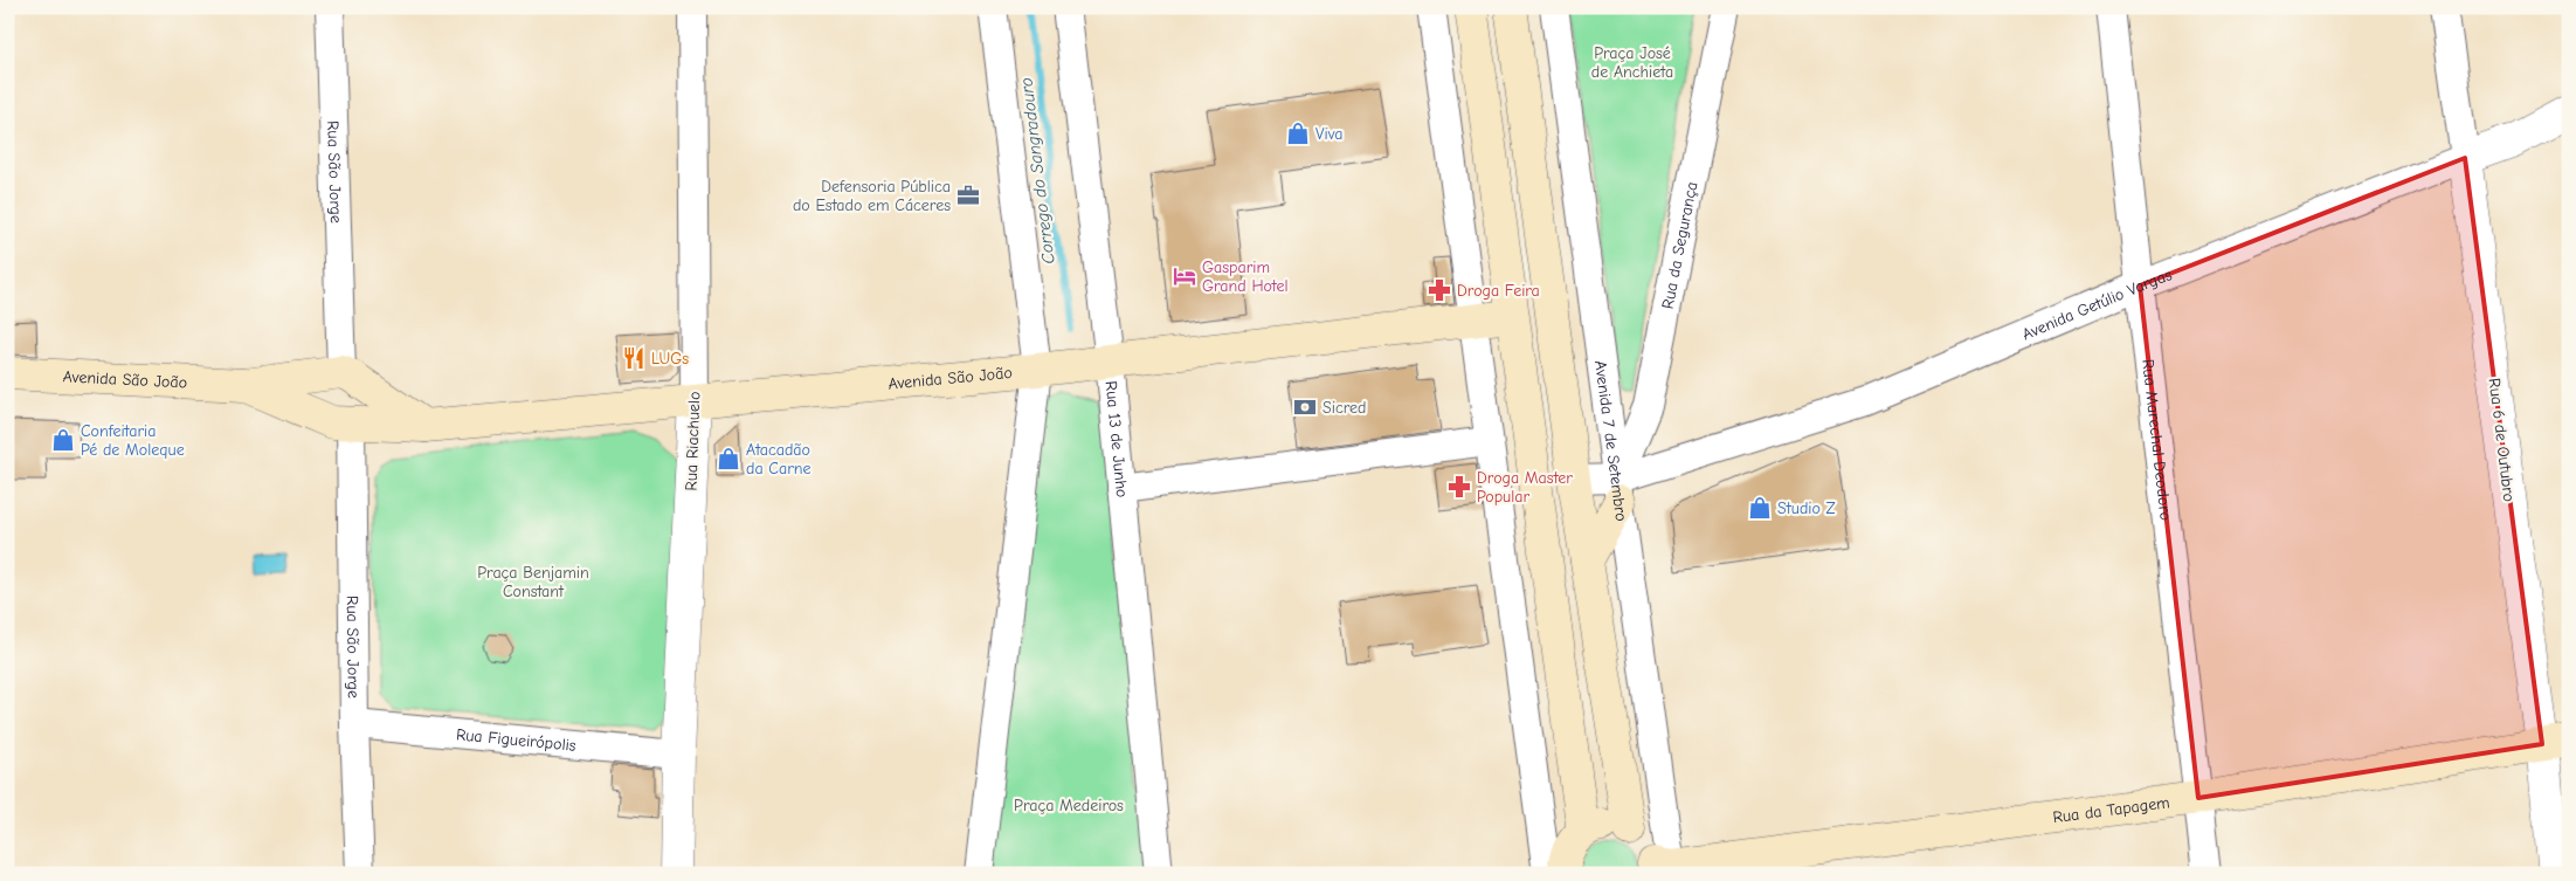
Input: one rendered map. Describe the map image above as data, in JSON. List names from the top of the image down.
{
  "streets": {
    "main road": ["Avenida São João", "Rua da Tapagem"],
    "street": [
      "Rua São Jorge",
      "Rua da Segurança",
      "Avenida Getúlio Vargas",
      "Rua 13 de Junho",
      "Rua 6 de Outubro",
      "Rua Riachuelo",
      "Avenida 7 de Setembro",
      "Rua Marechal Deodoro",
      "Rua Figueirópolis"
    ]
  },
  "crossings": [
    ["Rua São Jorge", "Avenida São João"],
    ["Rua São Jorge", "Rua Figueirópolis"],
    ["Rua da Segurança", "Avenida Getúlio Vargas"],
    ["Rua da Segurança", "Avenida 7 de Setembro"],
    ["Avenida Getúlio Vargas", "Rua 6 de Outubro"],
    ["Avenida Getúlio Vargas", "Avenida 7 de Setembro"],
    ["Avenida Getúlio Vargas", "Rua Marechal Deodoro"],
    ["Avenida São João", "Rua 13 de Junho"],
    ["Avenida São João", "Rua Riachuelo"],
    ["Rua 6 de Outubro", "Rua da Tapagem"],
    ["Rua Riachuelo", "Rua Figueirópolis"],
    ["Avenida 7 de Setembro", "Rua da Tapagem"],
    ["Rua Marechal Deodoro", "Rua da Tapagem"]
  ],
  "water": ["Corrego do Sangradouro"],
  "parks": ["Praça José de Anchieta", "Praça Benjamin Constant", "Praça Medeiros"],
  "places": {
    "shop": [
      "Viva",
      "Confeitaria Pé de Moleque",
      "Atacadão da Carne",
      "Studio Z"
    ],
    "office": ["Defensoria Pública do Estado em Cáceres"],
    "hotel": ["Gasparim Grand Hotel"],
    "pharmacy": ["Droga Feira", "Droga Master Popular"],
    "restaurant": ["LUGs"],
    "bank": ["Sicred"]
  }
}
